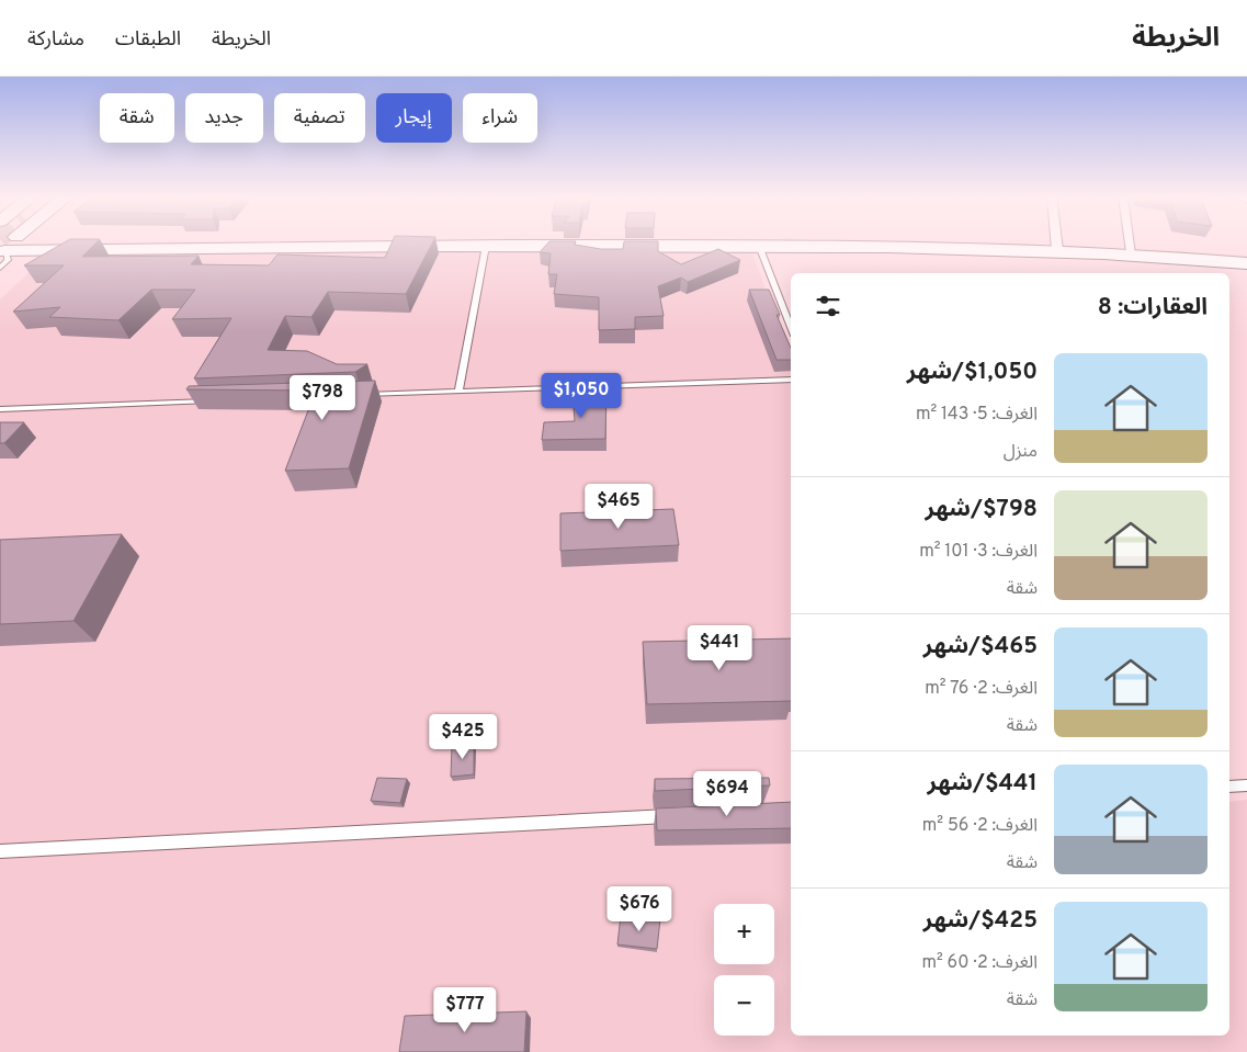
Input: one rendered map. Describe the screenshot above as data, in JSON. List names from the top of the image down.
{
  "page": {
    "header": "الخريطة",
    "nav": ["الخريطة", "الطبقات", "مشاركة"],
    "chip": [
      "شراء",
      "إيجار",
      "تصفية",
      "جديد",
      "شقة"
    ],
    "heading": "العقارات: 8",
    "list": [
      {
        "name": "$1,050/شهر",
        "note": "الغرف: 5 · 143 m² · منزل"
      },
      {
        "name": "$798/شهر",
        "note": "الغرف: 3 · 101 m² · شقة"
      },
      {
        "name": "$465/شهر",
        "note": "الغرف: 2 · 76 m² · شقة"
      },
      {
        "name": "$441/شهر",
        "note": "الغرف: 2 · 56 m² · شقة"
      },
      {
        "name": "$425/شهر",
        "note": "الغرف: 2 · 60 m² · شقة"
      }
    ],
    "price": [
      "$1,050",
      "$798",
      "$465",
      "$441",
      "$425",
      "$694",
      "$676",
      "$777"
    ],
    "map_buttons": ["+", "−"]
  }
}
